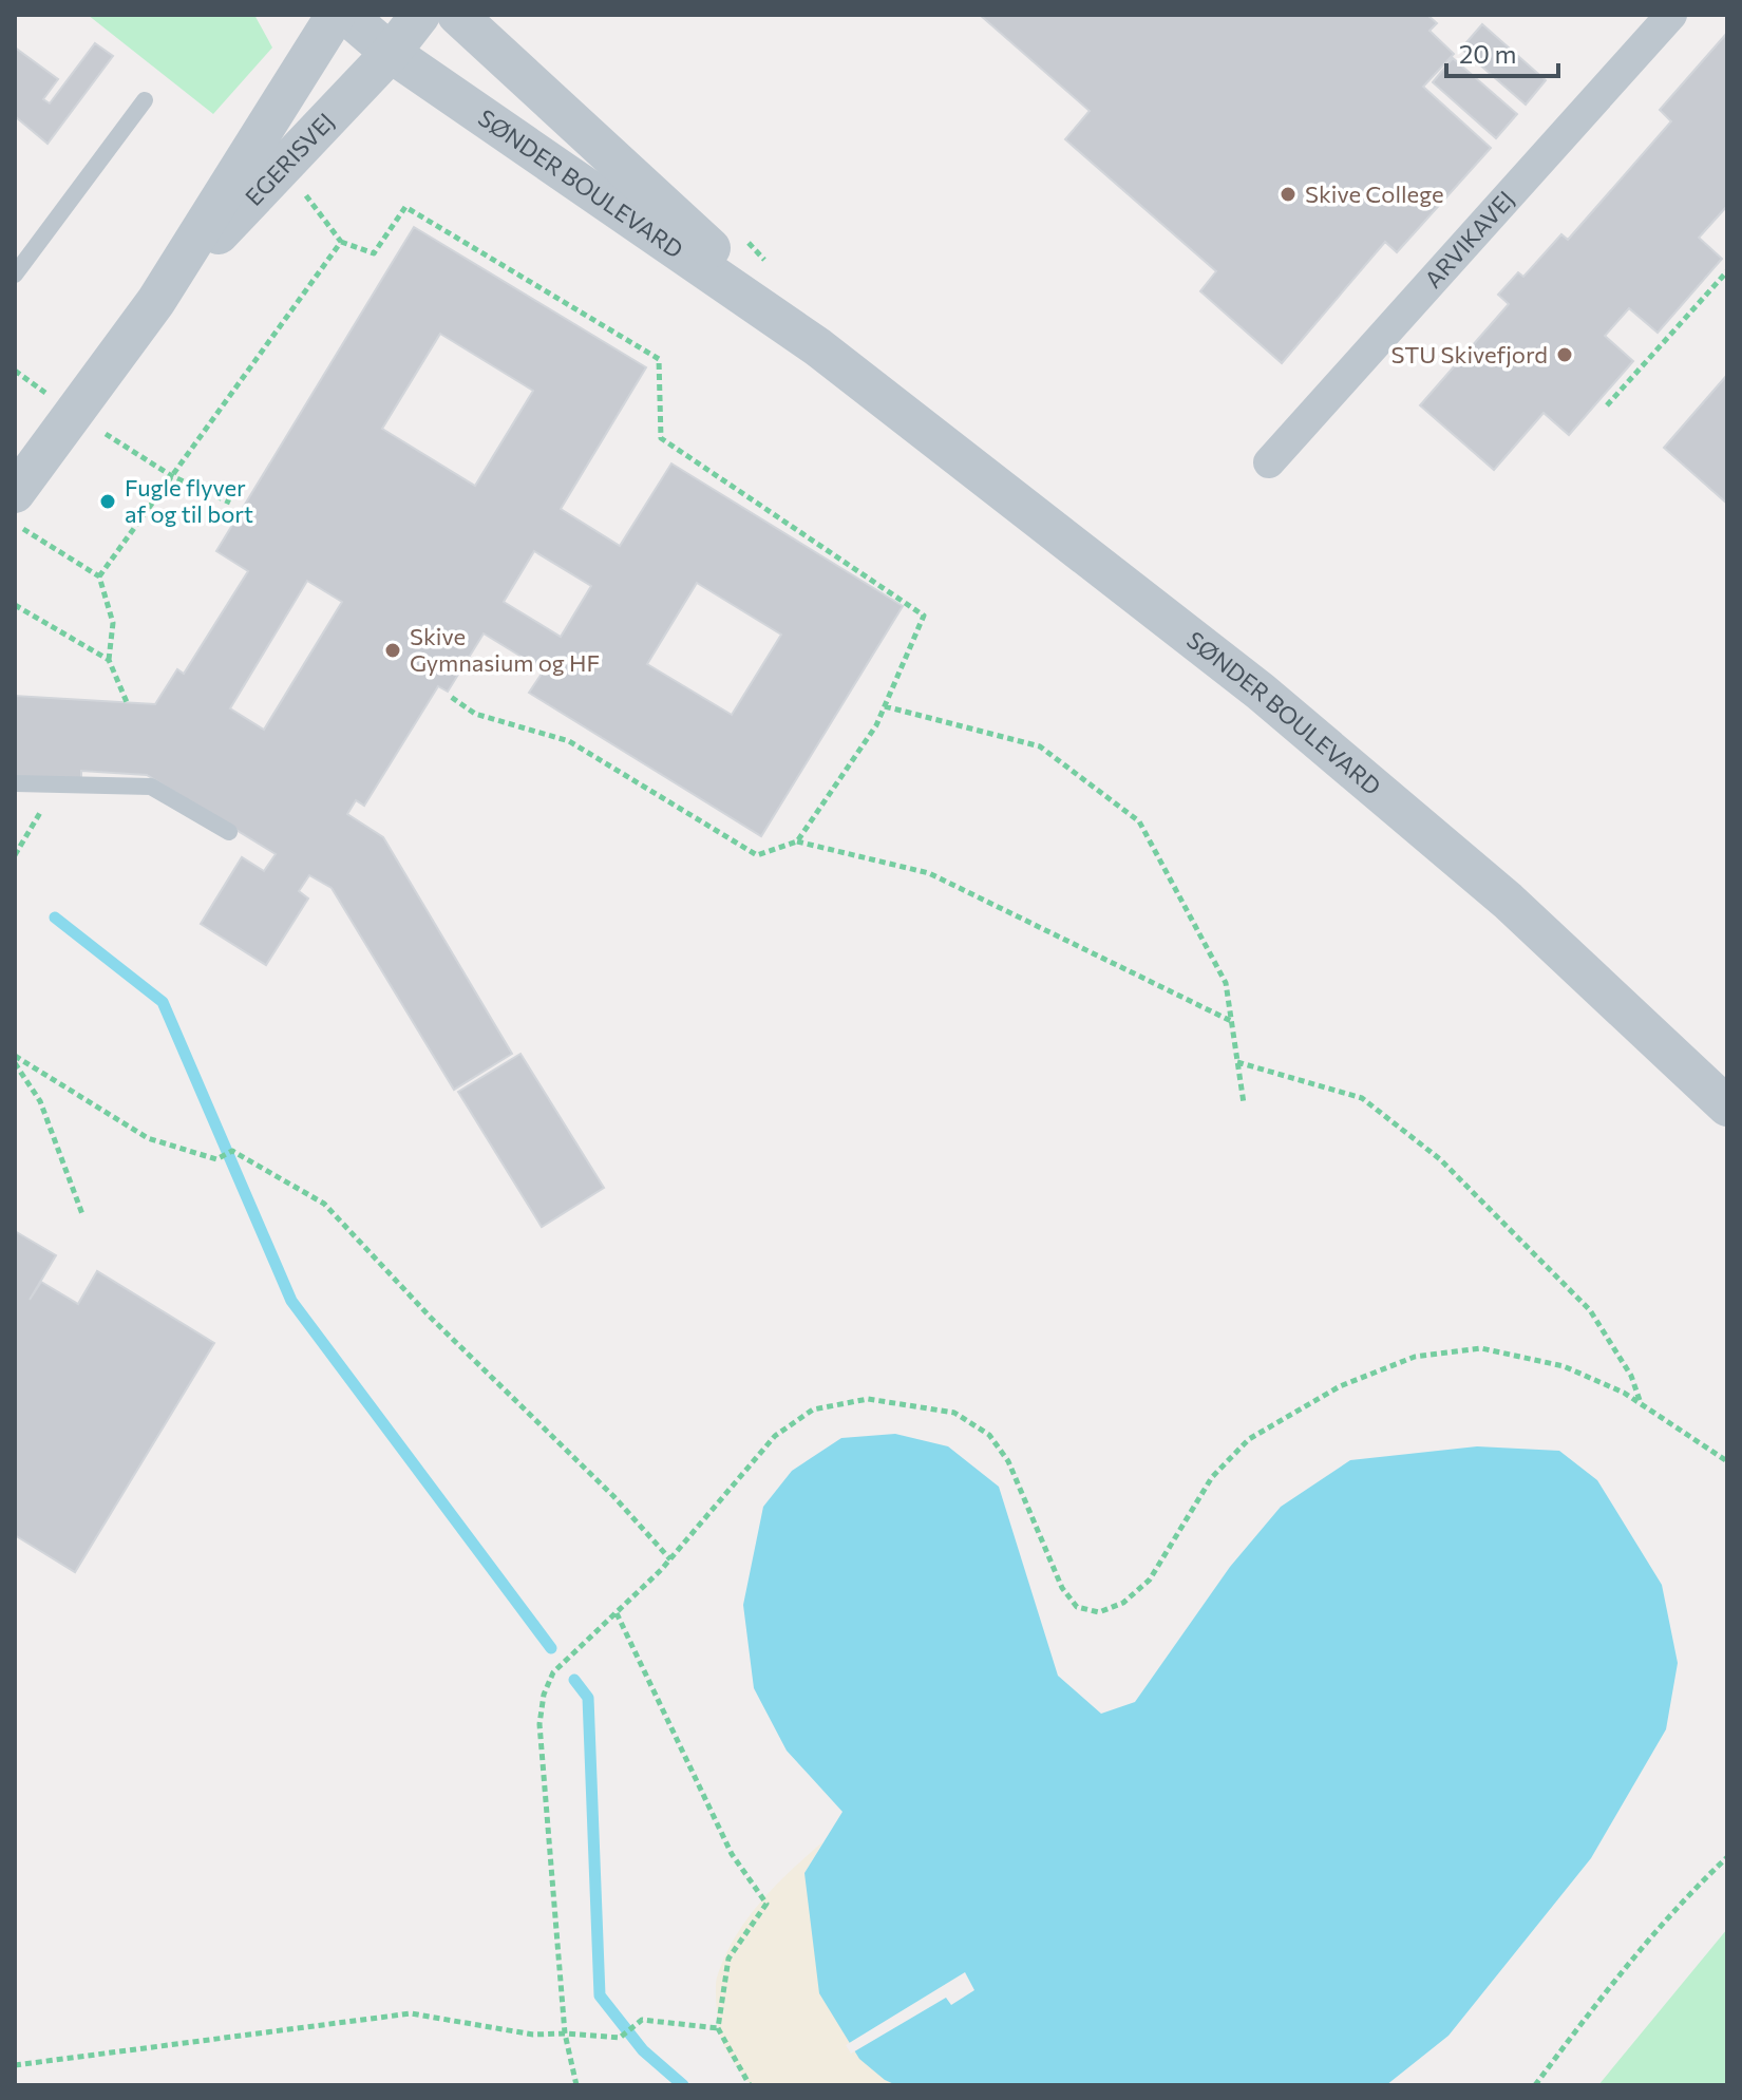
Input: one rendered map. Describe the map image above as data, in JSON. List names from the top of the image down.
{
  "streets": {
    "street": ["EGERISVEJ", "SØNDER BOULEVARD", "ARVIKAVEJ"]
  },
  "crossings": [
    ["EGERISVEJ", "SØNDER BOULEVARD"]
  ],
  "places": [
    "Skive College",
    "STU Skivefjord",
    "Fugle flyver af og til bort",
    "Skive Gymnasium og HF"
  ],
  "scale_bar": "20 m"
}
